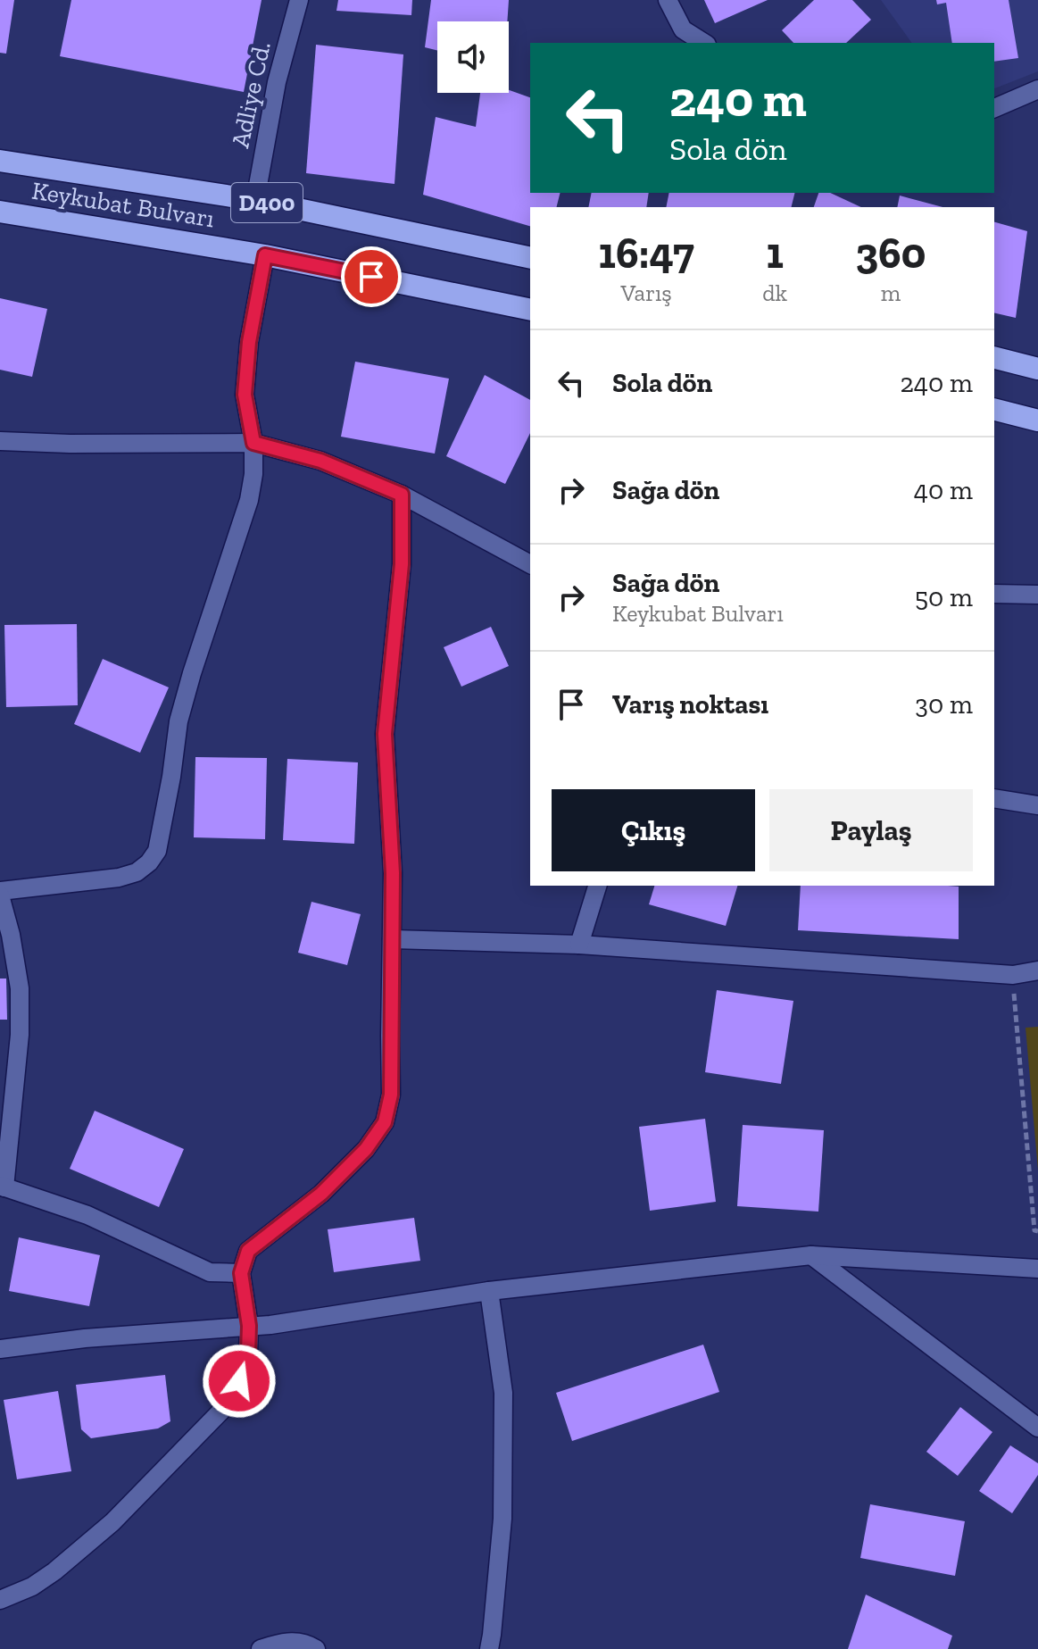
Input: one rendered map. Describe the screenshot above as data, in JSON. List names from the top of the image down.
{
  "streets": {
    "highway": ["D400", "Keykubat Bulvarı"],
    "street": ["Adliye Cd."]
  },
  "crossings": [
    ["Adliye Cd.", "Keykubat Bulvarı"]
  ],
  "page": {
    "turn": ["240 m", "Sola dön"],
    "eta": [
      "16:47",
      "Varış",
      "1",
      "dk",
      "360",
      "m"
    ],
    "list": [
      {
        "name": "Sola dön",
        "value": "240 m"
      },
      {
        "name": "Sağa dön",
        "value": "40 m"
      },
      {
        "name": "Sağa dön",
        "note": "Keykubat Bulvarı",
        "value": "50 m"
      },
      {
        "name": "Varış noktası",
        "value": "30 m"
      }
    ],
    "buttons": ["Çıkış", "Paylaş"]
  }
}
